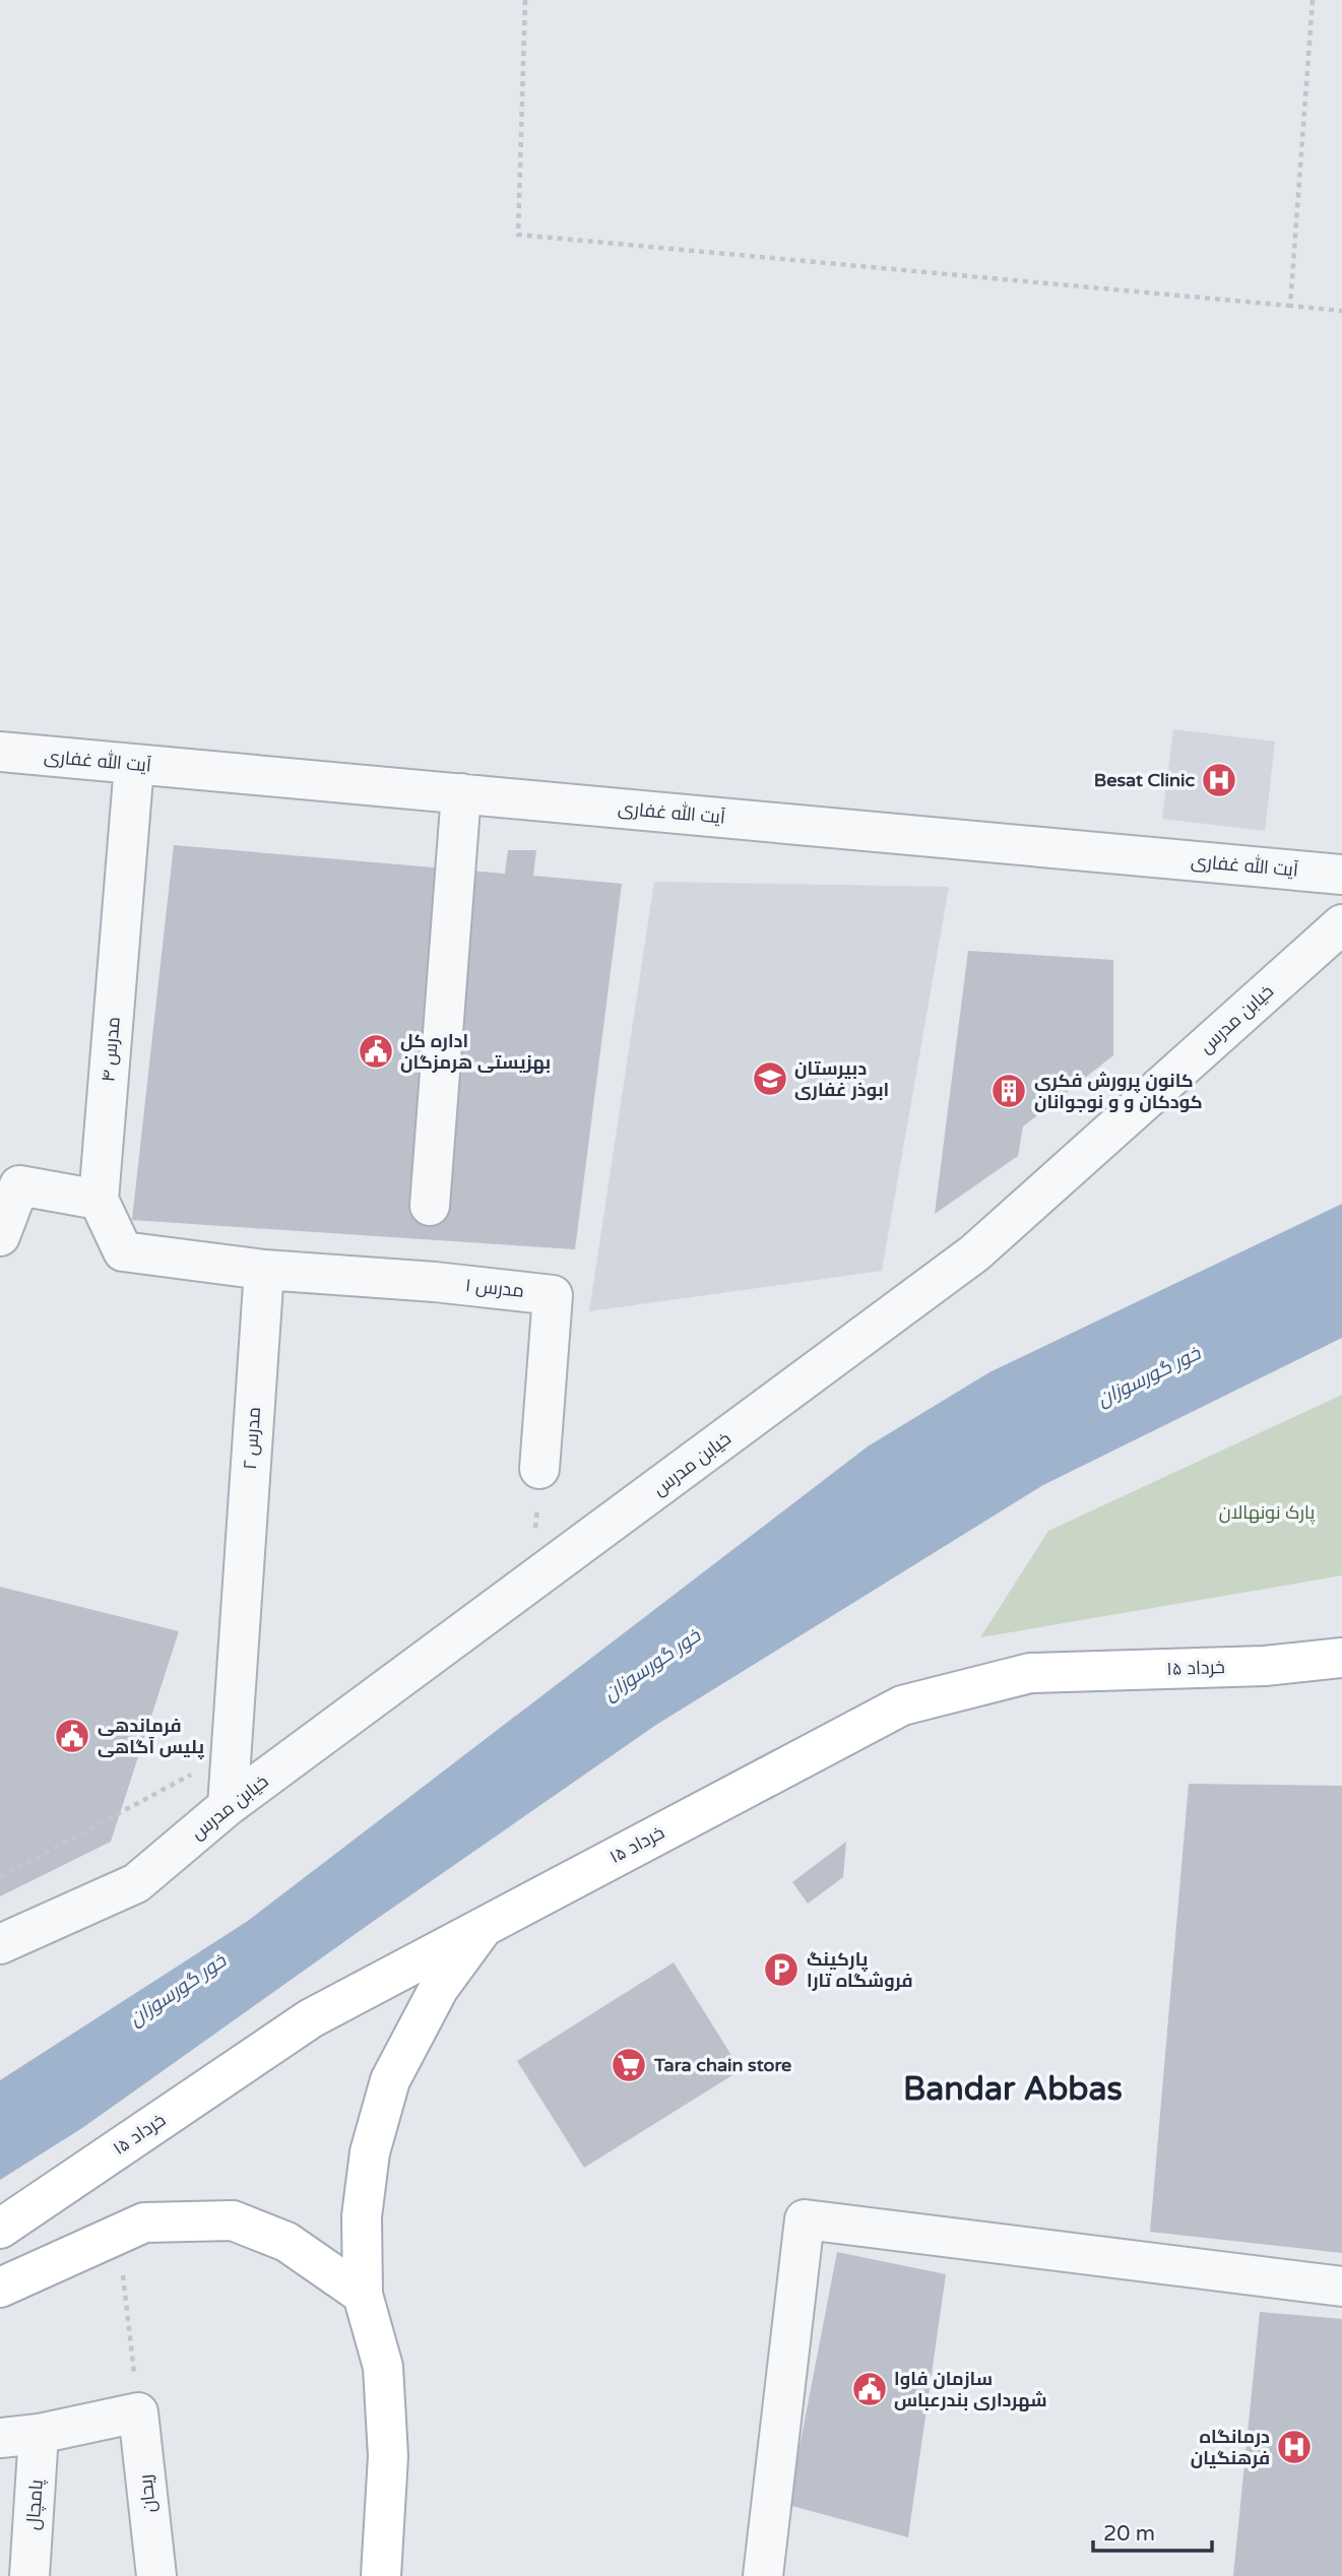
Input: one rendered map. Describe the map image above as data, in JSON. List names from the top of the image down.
{
  "streets": {
    "main road": ["۱۵ خرداد"],
    "street": [
      "آیت الله غفاری",
      "خیابن مدرس",
      "مدرس ۴",
      "مدرس ۱",
      "مدرس ۲",
      "ریحان",
      "پامچال"
    ]
  },
  "crossings": [
    ["آیت الله غفاری", "مدرس ۴"],
    ["خیابن مدرس", "مدرس ۲"],
    ["مدرس ۱", "مدرس ۲"]
  ],
  "districts": ["Bandar Abbas"],
  "water": ["خور گورسوزان"],
  "parks": ["پارک نونهالان"],
  "places": {
    "hospital": ["Besat Clinic", "درمانگاه فرهنگیان"],
    "public building": ["اداره کل بهزیستی هرمزگان", "فرماندهی پلیس آگاهی", "سازمان فاوا شهرداری بندرعباس"],
    "school or university": ["دبیرستان ابوذر غفاری"],
    "building": ["کانون پرورش فکری کودکان و و نوجوانان"],
    "parking": ["پارکینگ فروشگاه تارا"],
    "supermarket": ["Tara chain store"]
  },
  "scale_bar": "20 m"
}
